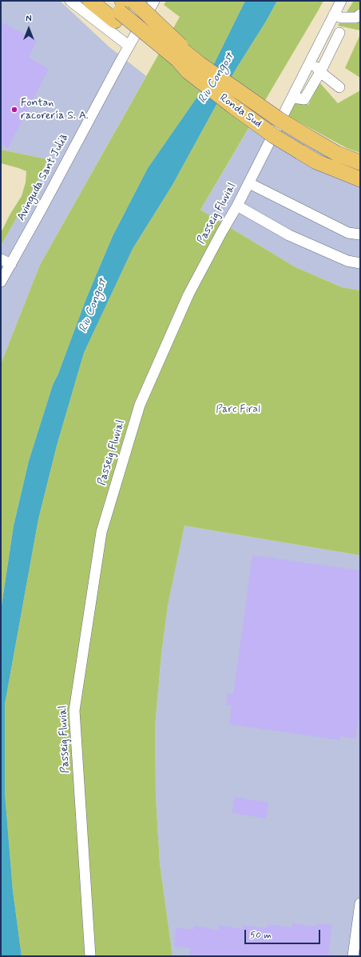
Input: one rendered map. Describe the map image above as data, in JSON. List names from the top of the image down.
{
  "streets": {
    "highway": ["Ronda Sud"],
    "street": ["Avinguda Sant Julià", "Passeig Fluvial"]
  },
  "water": ["Riu Congost"],
  "parks": ["Parc Firal"],
  "places": ["Fontan racorería S. A."],
  "scale_bar": "50 m",
  "north": "top"
}
